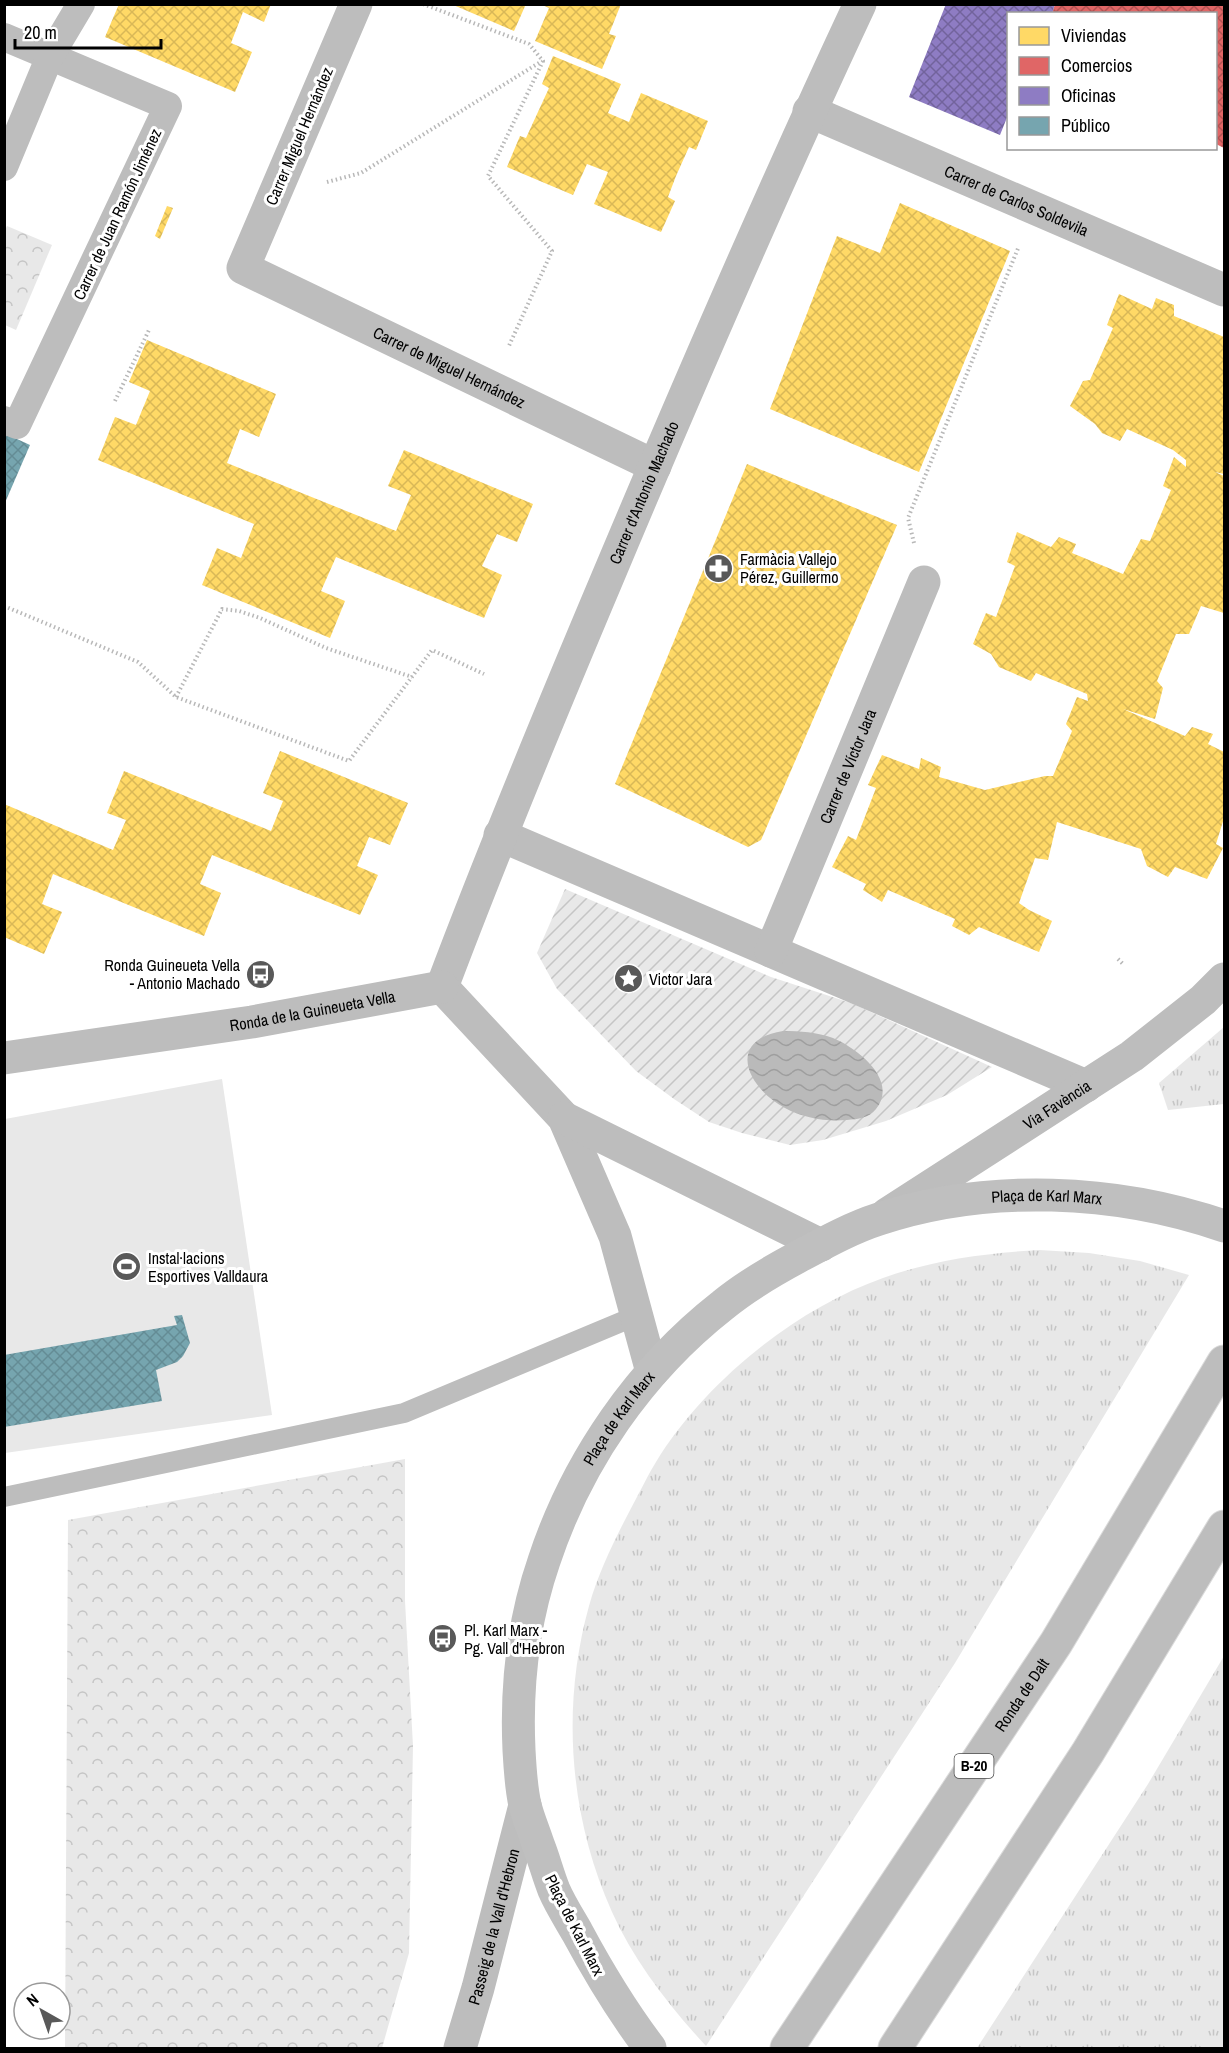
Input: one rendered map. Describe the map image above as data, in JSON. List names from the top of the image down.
{
  "streets": {
    "main road": [
      "Carrer Miguel Hernández",
      "Carrer de Carlos Soldevila",
      "Carrer de Miguel Hernández",
      "Carrer d'Antonio Machado",
      "Carrer de Víctor Jara",
      "Ronda de la Guineueta Vella",
      "Via Favència",
      "Plaça de Karl Marx",
      "Ronda de Dalt",
      "B-20",
      "Passeig de la Vall d'Hebron"
    ],
    "street": ["Carrer de Juan Ramón Jiménez"]
  },
  "crossings": [
    ["Carrer Miguel Hernández", "Carrer de Miguel Hernández"],
    ["Carrer de Carlos Soldevila", "Carrer d'Antonio Machado"],
    ["Carrer de Miguel Hernández", "Carrer d'Antonio Machado"],
    ["Carrer d'Antonio Machado", "Ronda de la Guineueta Vella"],
    ["Via Favència", "Plaça de Karl Marx"],
    ["Plaça de Karl Marx", "Passeig de la Vall d'Hebron"]
  ],
  "places": {
    "pharmacy": ["Farmàcia Vallejo Pérez, Guillermo"],
    "bus stop": ["Ronda Guineueta Vella - Antonio Machado", "Pl. Karl Marx - Pg. Vall d'Hebron"],
    "place": ["Victor Jara"],
    "sports": ["Instal·lacions Esportives Valldaura"]
  },
  "legend": [
    "Viviendas",
    "Comercios",
    "Oficinas",
    "Público"
  ],
  "scale_bar": "20 m",
  "north": "top left"
}
